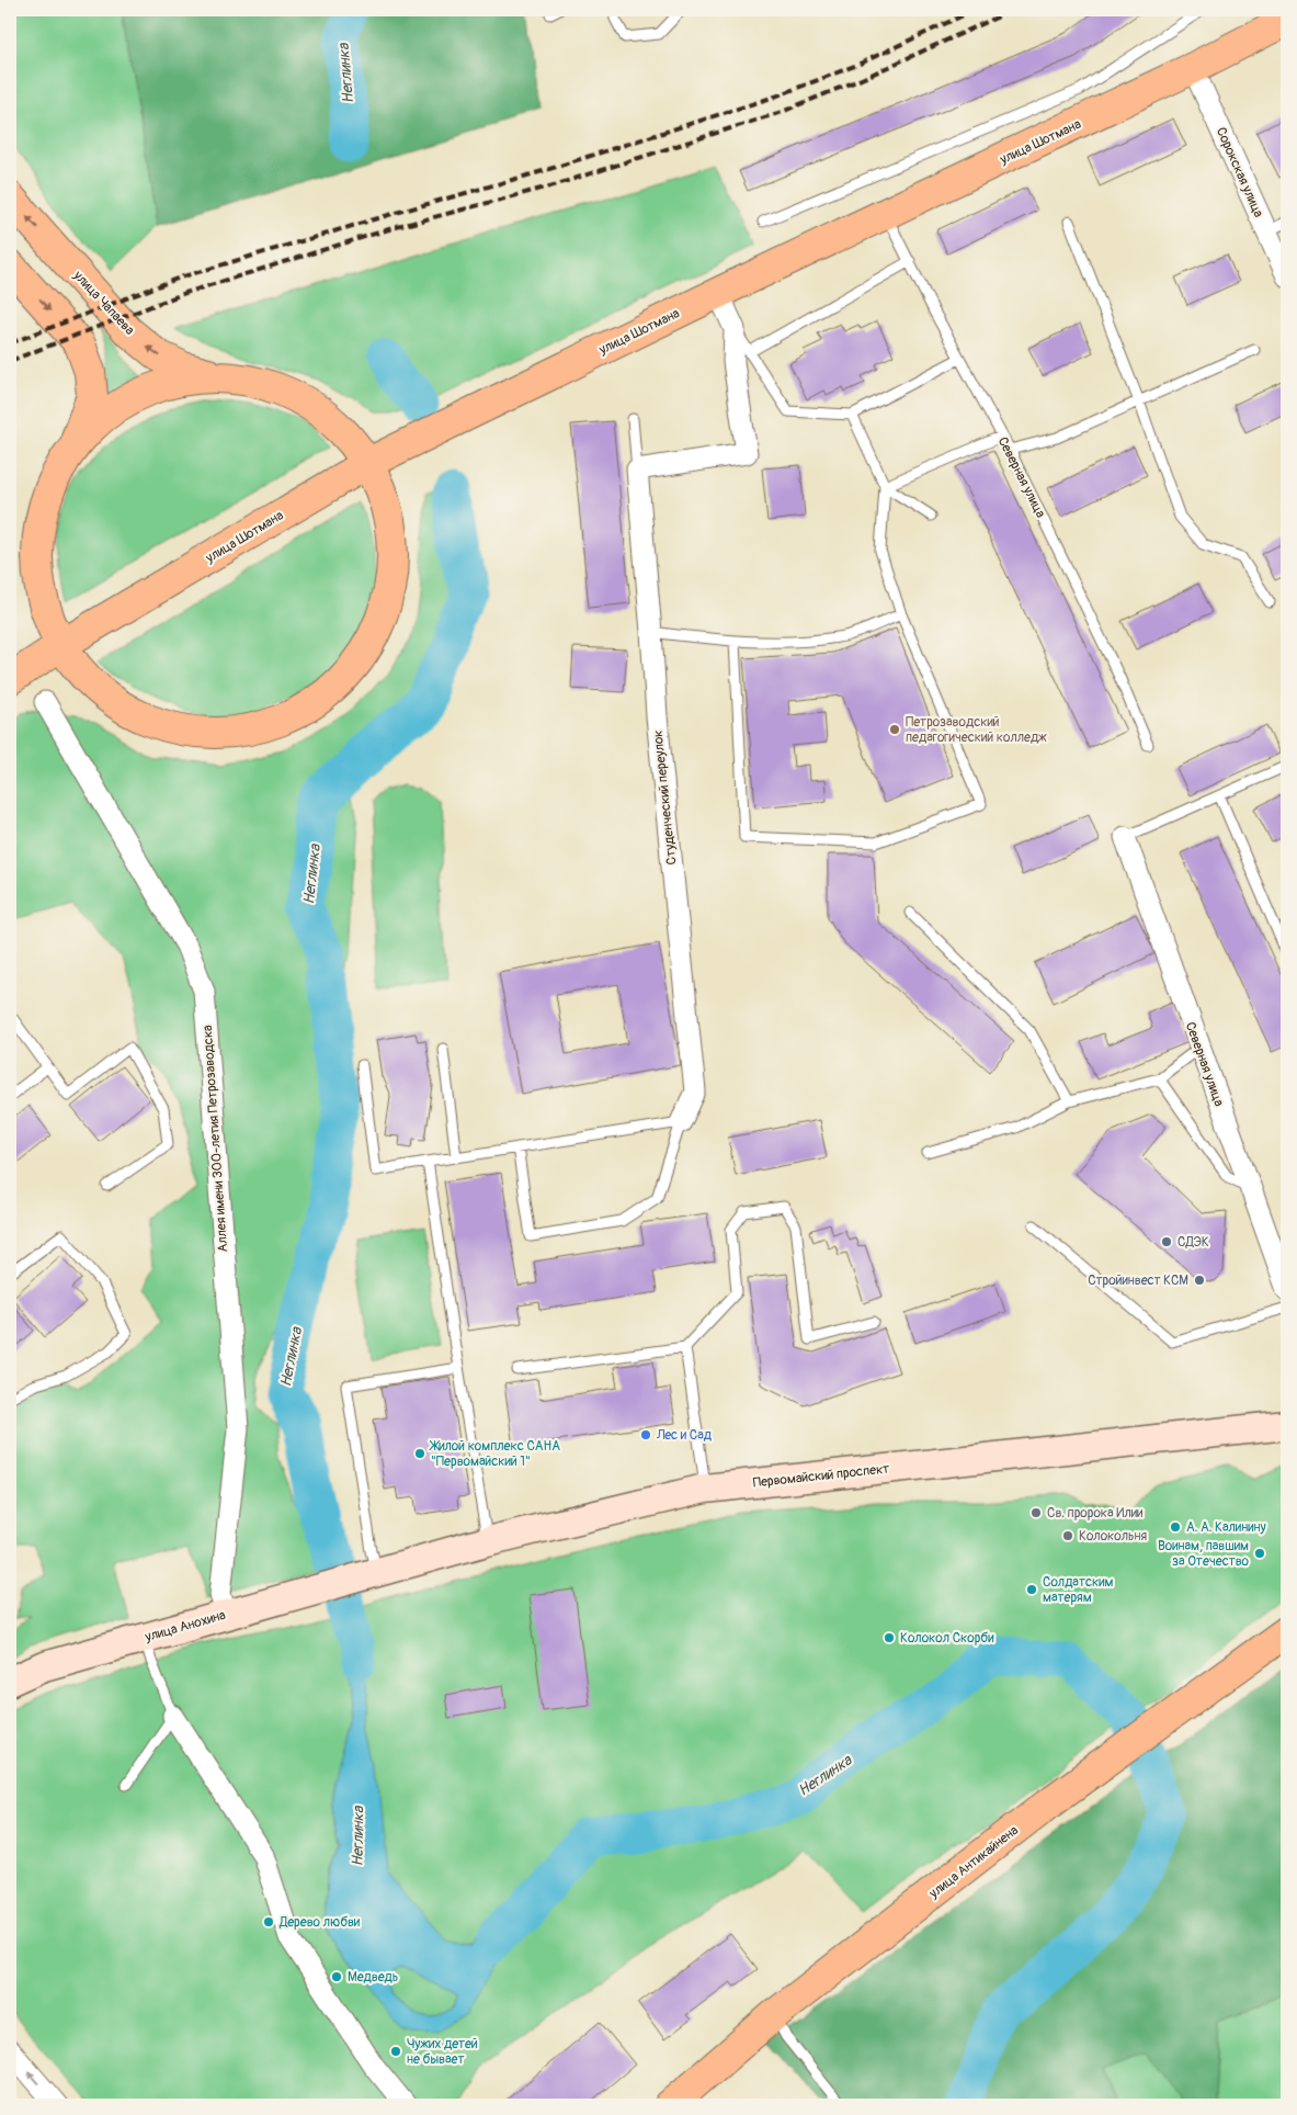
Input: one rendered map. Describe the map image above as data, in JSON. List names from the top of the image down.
{
  "streets": {
    "main road": ["улица Шотмана", "улица Чапаева", "улица Антикайнена"],
    "street": [
      "Сорокская улица",
      "Северная улица",
      "Студенческий переулок",
      "Аллея имени 300-летия Петрозаводска",
      "Первомайский проспект",
      "улица Анохина"
    ]
  },
  "crossings": [
    ["улица Шотмана", "Сорокская улица"],
    ["улица Шотмана", "Северная улица"],
    ["Аллея имени 300-летия Петрозаводска", "улица Анохина"],
    ["Первомайский проспект", "улица Анохина"]
  ],
  "one_way": ["улица Чапаева"],
  "water": ["Неглинка"],
  "places": [
    "Петрозаводский педагогический колледж",
    "СДЭК",
    "Стройинвест КСМ",
    "Лес и Сад",
    "Жилой комплекс САНА \"Первомайский 1\"",
    "Св. пророка Илии",
    "А. А. Калинину",
    "Колокольня",
    "Воинам, павшим за Отечество",
    "Солдатским матерям",
    "Колокол Скорби",
    "Дерево любви",
    "Медведь",
    "Чужих детей не бывает"
  ]
}
